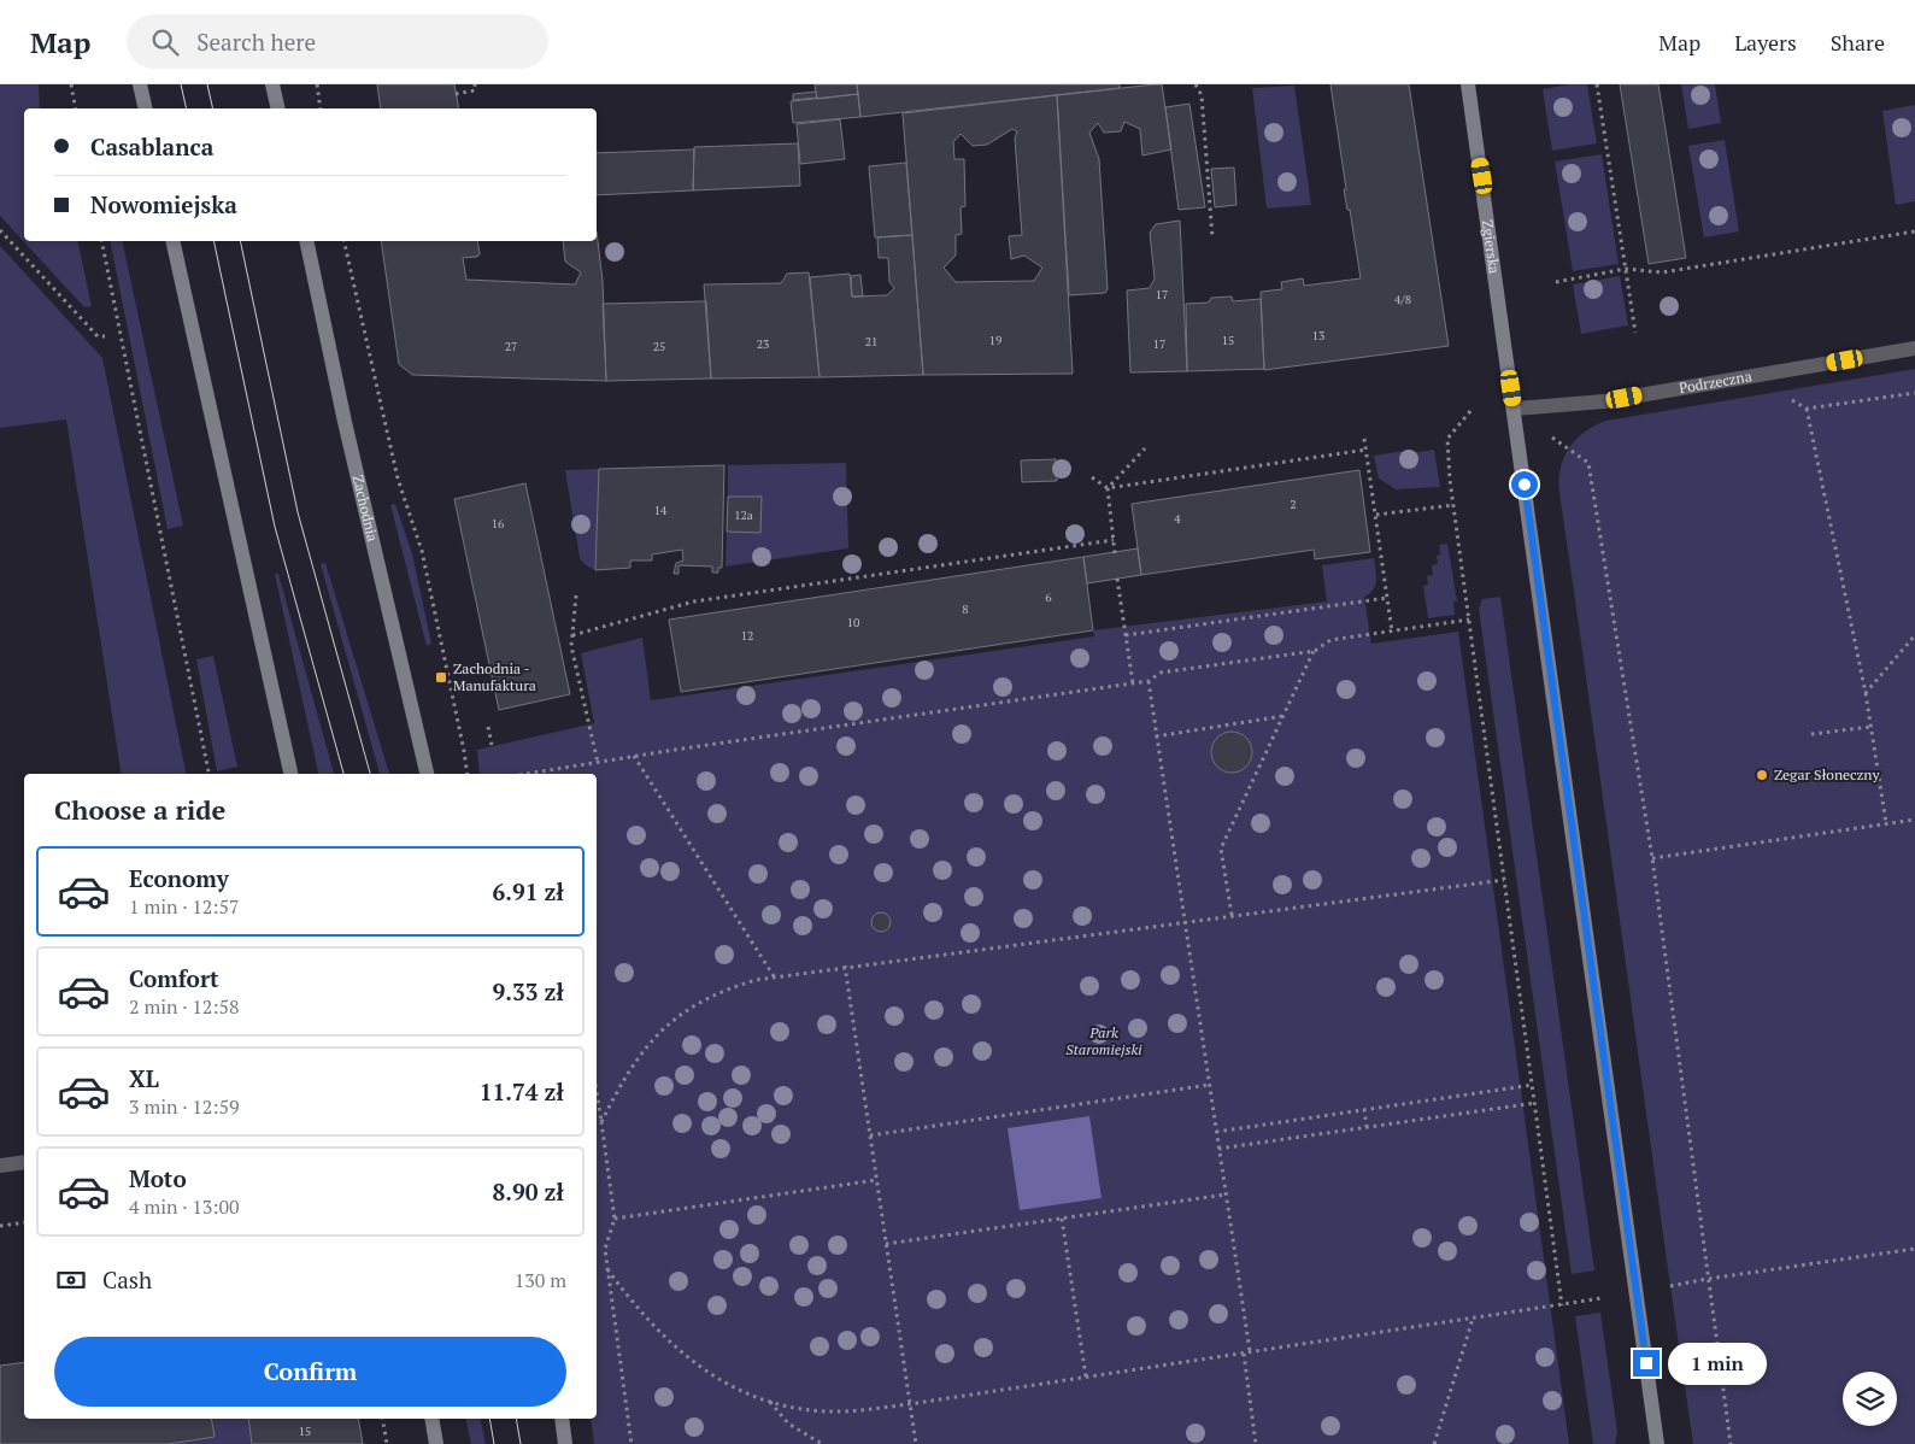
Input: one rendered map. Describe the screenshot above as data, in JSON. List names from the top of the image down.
{
  "streets": {
    "street": ["Zgierska", "Podrzeczna", "Zachodnia"]
  },
  "crossings": [
    ["Zgierska", "Podrzeczna"]
  ],
  "parks": ["Park Staromiejski"],
  "places": {
    "transit": ["Zachodnia - Manufaktura"],
    "other": ["Zegar Słoneczny"]
  },
  "house_numbers": [
    "17",
    "4/8",
    "13",
    "19",
    "15",
    "21",
    "23",
    "17",
    "27",
    "25",
    "2",
    "14",
    "12a",
    "4",
    "16",
    "6",
    "8",
    "10",
    "12",
    "15"
  ],
  "page": {
    "header": "Map",
    "search": "Search here",
    "nav": ["Map", "Layers", "Share"],
    "banner": ["Casablanca", "Nowomiejska"],
    "heading": "Choose a ride",
    "list": [
      {
        "name": "Economy",
        "note": "1 min · 12:57",
        "value": "6.91 zł"
      },
      {
        "name": "Comfort",
        "note": "2 min · 12:58",
        "value": "9.33 zł"
      },
      {
        "name": "XL",
        "note": "3 min · 12:59",
        "value": "11.74 zł"
      },
      {
        "name": "Moto",
        "note": "4 min · 13:00",
        "value": "8.90 zł"
      }
    ],
    "pay": ["Cash", "130 m"],
    "buttons": "Confirm",
    "bubble": "1 min"
  }
}
